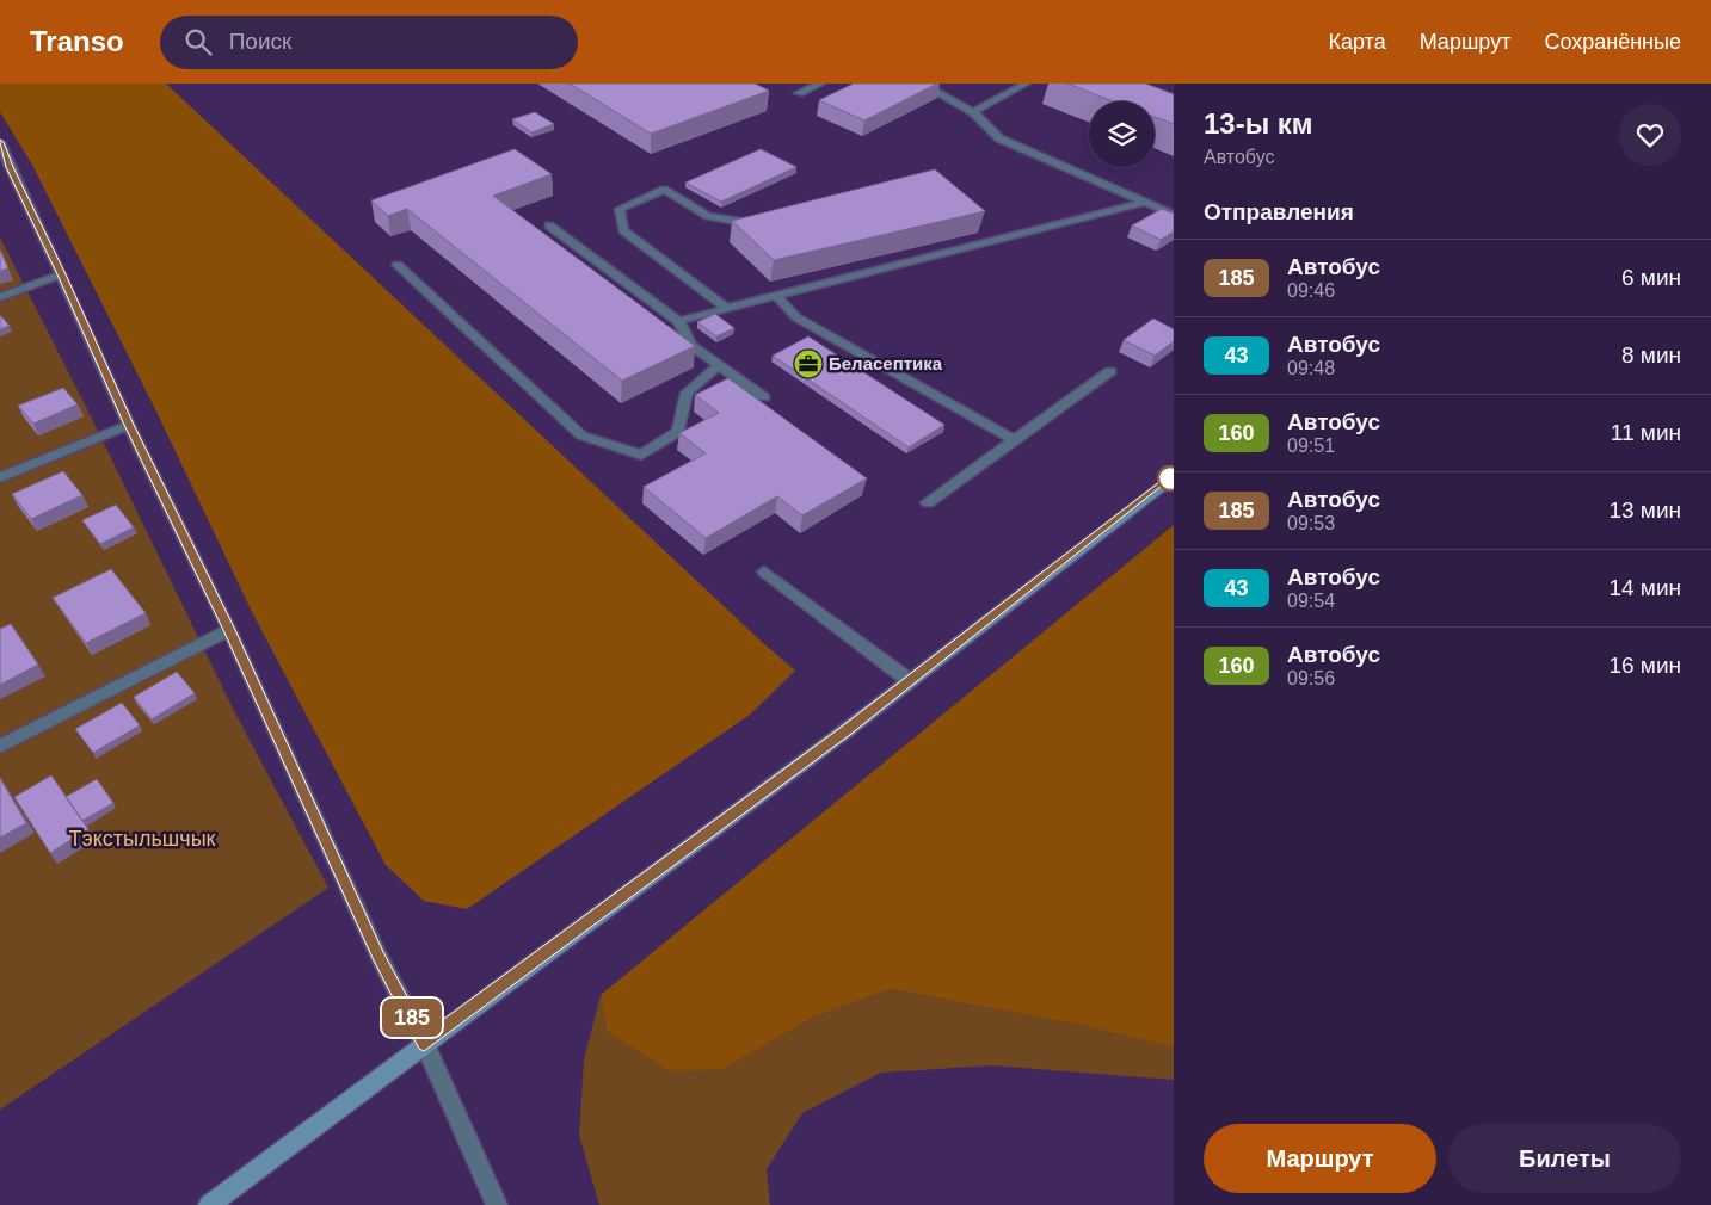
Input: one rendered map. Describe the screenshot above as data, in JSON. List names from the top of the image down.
{
  "parks": ["Тэкстыльшчык"],
  "places": {
    "office": ["Беласептика"]
  },
  "lines": ["bus line 185"],
  "page": {
    "header": "Transo",
    "search": "Поиск",
    "nav": ["Карта", "Маршрут", "Сохранённые"],
    "on_map": "185",
    "heading": [
      ["13-ы км", "Автобус"],
      "Отправления"
    ],
    "list": [
      {
        "mark": "185",
        "name": "Автобус",
        "note": "09:46",
        "value": "6 мин"
      },
      {
        "mark": "43",
        "name": "Автобус",
        "note": "09:48",
        "value": "8 мин"
      },
      {
        "mark": "160",
        "name": "Автобус",
        "note": "09:51",
        "value": "11 мин"
      },
      {
        "mark": "185",
        "name": "Автобус",
        "note": "09:53",
        "value": "13 мин"
      },
      {
        "mark": "43",
        "name": "Автобус",
        "note": "09:54",
        "value": "14 мин"
      },
      {
        "mark": "160",
        "name": "Автобус",
        "note": "09:56",
        "value": "16 мин"
      }
    ],
    "buttons": ["Маршрут", "Билеты"]
  }
}
